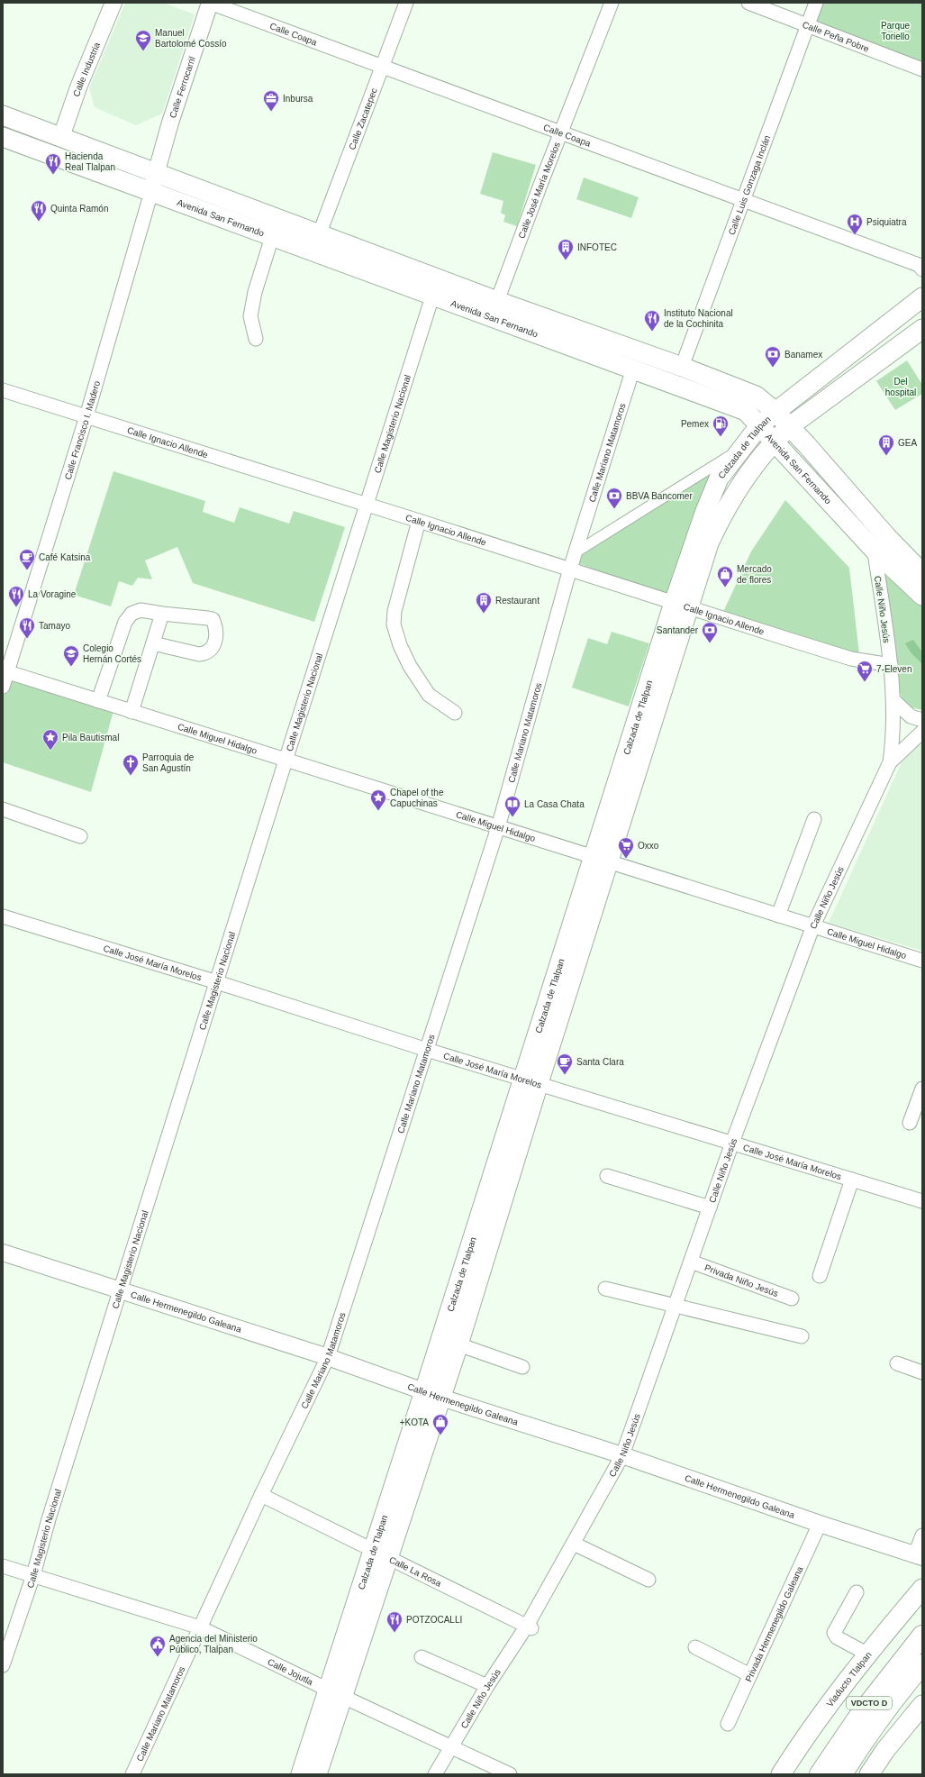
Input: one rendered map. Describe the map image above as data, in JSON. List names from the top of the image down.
{
  "streets": {
    "highway": ["VDCTO D"],
    "main road": ["Avenida San Fernando", "Calzada de Tlalpan", "Viaducto Tlalpan"],
    "street": [
      "Calle Coapa",
      "Calle Peña Pobre",
      "Calle Industria",
      "Calle Ferrocarril",
      "Calle Zacatepec",
      "Calle Luis Gonzaga Inclán",
      "Calle José María Morelos",
      "Calle Magisterio Nacional",
      "Calle Francisco I. Madero",
      "Calle Ignacio Allende",
      "Calle Mariano Matamoros",
      "Calle Niño Jesús",
      "Calle Miguel Hidalgo",
      "Privada Niño Jesús",
      "Calle Hermenegildo Galeana",
      "Calle La Rosa",
      "Privada Hermenegildo Galeana",
      "Calle Jojutla"
    ]
  },
  "crossings": [
    ["Calle Coapa", "Calle Ferrocarril"],
    ["Calle Coapa", "Calle Zacatepec"],
    ["Calle Coapa", "Calle Luis Gonzaga Inclán"],
    ["Calle Coapa", "Calle José María Morelos"],
    ["Calle Peña Pobre", "Calle Luis Gonzaga Inclán"],
    ["Calle Industria", "Avenida San Fernando"],
    ["Calle Ferrocarril", "Avenida San Fernando"],
    ["Calle Ferrocarril", "Calle Francisco I. Madero"],
    ["Calle Zacatepec", "Avenida San Fernando"],
    ["Calle Luis Gonzaga Inclán", "Avenida San Fernando"],
    ["Calle José María Morelos", "Avenida San Fernando"],
    ["Calle José María Morelos", "Calle Magisterio Nacional"],
    ["Calle José María Morelos", "Calzada de Tlalpan"],
    ["Calle José María Morelos", "Calle Mariano Matamoros"],
    ["Calle José María Morelos", "Calle Niño Jesús"],
    ["Avenida San Fernando", "Calle Magisterio Nacional"],
    ["Avenida San Fernando", "Calle Francisco I. Madero"],
    ["Avenida San Fernando", "Calzada de Tlalpan"],
    ["Avenida San Fernando", "Calle Mariano Matamoros"],
    ["Avenida San Fernando", "Calle Niño Jesús"],
    ["Calle Magisterio Nacional", "Calle Ignacio Allende"],
    ["Calle Magisterio Nacional", "Calle Miguel Hidalgo"],
    ["Calle Magisterio Nacional", "Calle Hermenegildo Galeana"],
    ["Calle Magisterio Nacional", "Calle Jojutla"],
    ["Calle Francisco I. Madero", "Calle Ignacio Allende"],
    ["Calle Francisco I. Madero", "Calle Miguel Hidalgo"],
    ["Calle Ignacio Allende", "Calzada de Tlalpan"],
    ["Calle Ignacio Allende", "Calle Mariano Matamoros"],
    ["Calle Ignacio Allende", "Calle Niño Jesús"],
    ["Calzada de Tlalpan", "Calle Miguel Hidalgo"],
    ["Calzada de Tlalpan", "Calle Hermenegildo Galeana"],
    ["Calzada de Tlalpan", "Calle La Rosa"],
    ["Calzada de Tlalpan", "Calle Jojutla"],
    ["Calle Mariano Matamoros", "Calle Miguel Hidalgo"],
    ["Calle Mariano Matamoros", "Calle Hermenegildo Galeana"],
    ["Calle Mariano Matamoros", "Calle La Rosa"],
    ["Calle Mariano Matamoros", "Calle Jojutla"],
    ["Calle Niño Jesús", "Calle Miguel Hidalgo"],
    ["Calle Niño Jesús", "Privada Niño Jesús"],
    ["Calle Niño Jesús", "Calle Hermenegildo Galeana"],
    ["Calle Niño Jesús", "Calle La Rosa"],
    ["Calle Niño Jesús", "Calle Jojutla"],
    ["Calle Hermenegildo Galeana", "Privada Hermenegildo Galeana"]
  ],
  "parks": ["Parque Toriello", "Del hospital"],
  "places": {
    "school or university": ["Manuel Bartolomé Cossío", "Colegio Hernán Cortés"],
    "office": ["Inbursa"],
    "restaurant": [
      "Hacienda Real Tlalpan",
      "Quinta Ramón",
      "Instituto Nacional de la Cochinita",
      "La Voragine",
      "Tamayo",
      "POTZOCALLI"
    ],
    "hospital": ["Psiquiatra"],
    "building": ["INFOTEC", "GEA", "Restaurant"],
    "bank": ["Banamex", "BBVA Bancomer", "Santander"],
    "fuel station": ["Pemex"],
    "cafe": ["Café Katsina", "Santa Clara"],
    "shop": ["Mercado de flores", "+KOTA"],
    "supermarket": ["7-Eleven", "Oxxo"],
    "place": ["Pila Bautismal", "Chapel of the Capuchinas"],
    "church": ["Parroquia de San Agustín"],
    "library": ["La Casa Chata"],
    "public building": ["Agencia del Ministerio Público, Tlalpan"]
  }
}
